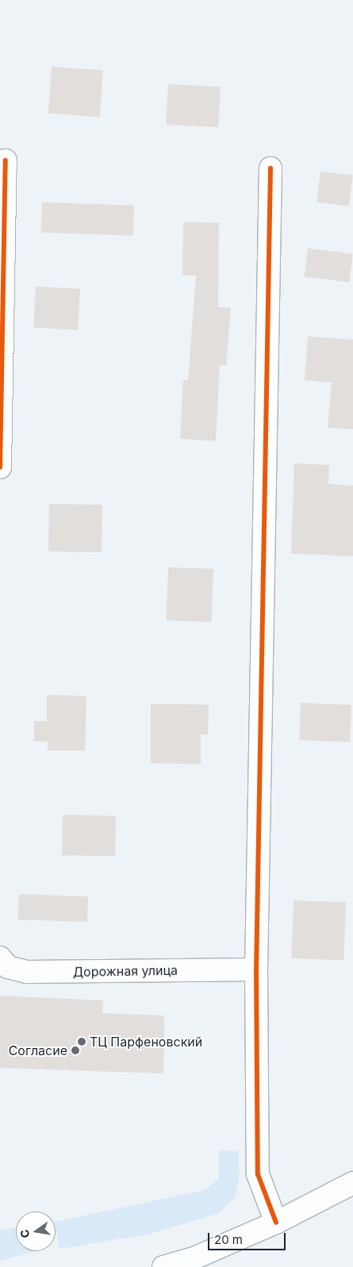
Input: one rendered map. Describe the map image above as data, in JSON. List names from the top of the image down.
{
  "streets": {
    "street": ["Дорожная улица"]
  },
  "places": ["ТЦ Парфеновский", "Согласие"],
  "scale_bar": "20 m",
  "north": "left"
}
